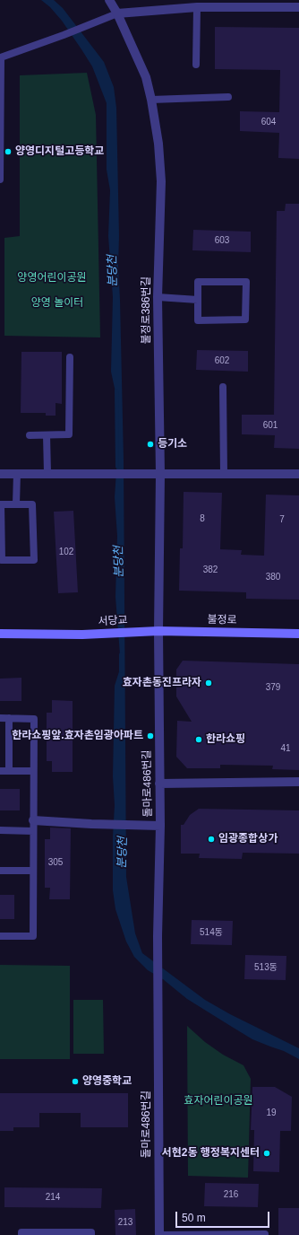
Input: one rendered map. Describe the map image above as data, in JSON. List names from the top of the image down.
{
  "streets": {
    "main road": ["불정로", "서당교"],
    "street": ["불정로386번길", "돌마로486번길"]
  },
  "crossings": [
    ["불정로386번길", "불정로"],
    ["불정로386번길", "돌마로486번길"],
    ["불정로", "서당교"],
    ["불정로", "돌마로486번길"]
  ],
  "water": ["분당천"],
  "parks": ["양영어린이공원", "양영 놀이터", "효자어린이공원"],
  "places": [
    "양영디지털고등학교",
    "등기소",
    "효자촌동진프라자",
    "한라쇼핑앞.효자촌임광아파트",
    "한라쇼핑",
    "임광종합상가",
    "양영중학교",
    "서현2동 행정복지센터"
  ],
  "house_numbers": [
    "604",
    "603",
    "602",
    "601",
    "8",
    "7",
    "102",
    "382",
    "380",
    "379",
    "41",
    "305",
    "514동",
    "513동",
    "19",
    "216",
    "214",
    "213"
  ],
  "scale_bar": "50 m"
}
